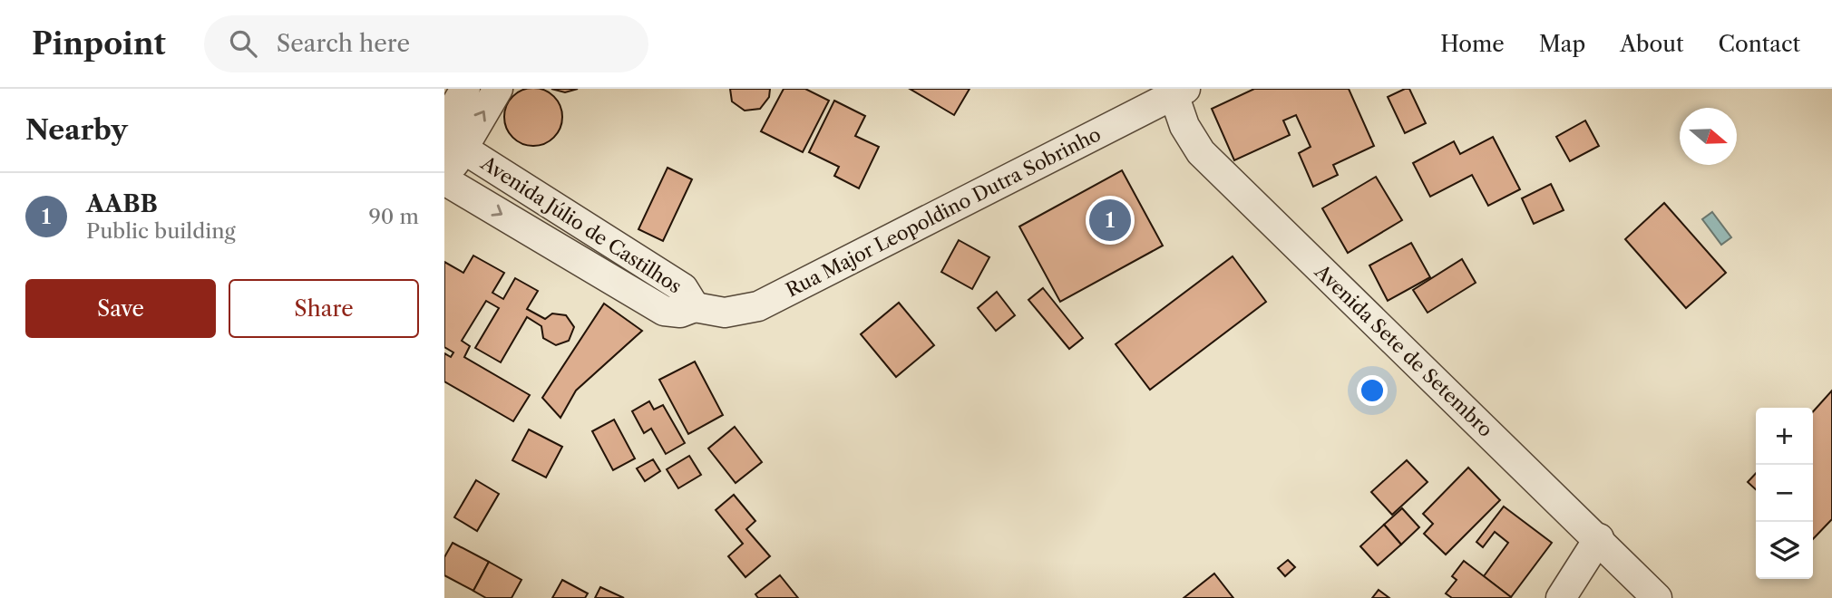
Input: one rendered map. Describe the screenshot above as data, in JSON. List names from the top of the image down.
{
  "streets": {
    "street": ["Rua Major Leopoldino Dutra Sobrinho", "Avenida Júlio de Castilhos", "Avenida Sete de Setembro"]
  },
  "crossings": [
    ["Rua Major Leopoldino Dutra Sobrinho", "Avenida Júlio de Castilhos"],
    ["Rua Major Leopoldino Dutra Sobrinho", "Avenida Sete de Setembro"]
  ],
  "north": "right",
  "page": {
    "header": "Pinpoint",
    "search": "Search here",
    "nav": [
      "Home",
      "Map",
      "About",
      "Contact"
    ],
    "heading": "Nearby",
    "list": [
      {
        "mark": "1",
        "name": "AABB",
        "note": "Public building",
        "value": "90 m"
      }
    ],
    "pins": "1",
    "buttons": ["Save", "Share"],
    "map_buttons": ["+", "−"]
  }
}
